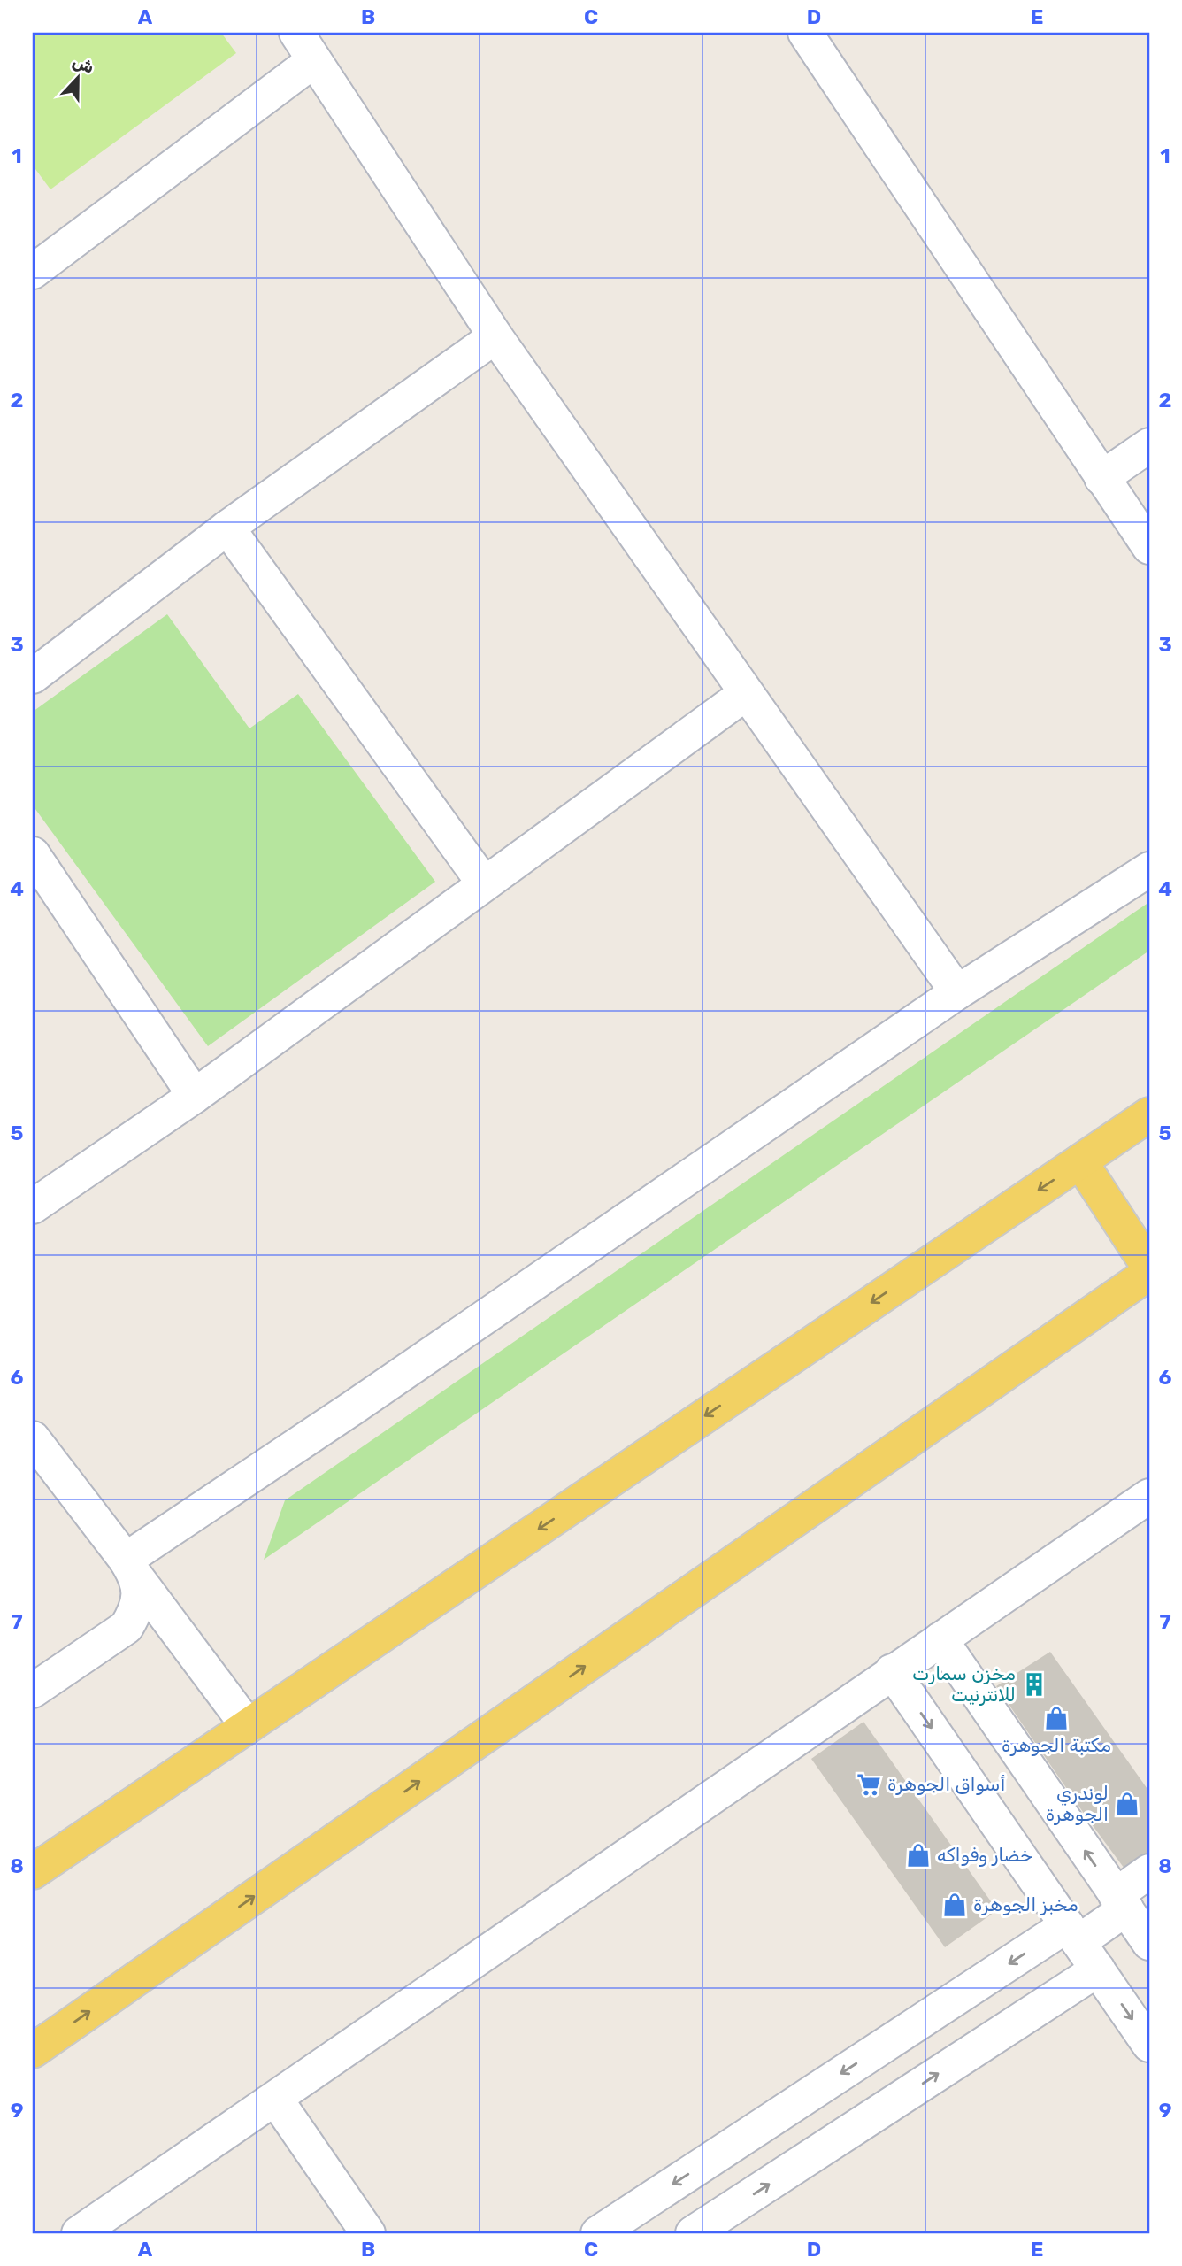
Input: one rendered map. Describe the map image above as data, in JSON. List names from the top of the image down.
{
  "places": {
    "building": ["مخزن سمارت للانترنيت"],
    "shop": [
      "مكتبة الجوهرة",
      "لوندري الجوهرة",
      "خضار وفواكه",
      "مخبز الجوهرة"
    ],
    "supermarket": ["أسواق الجوهرة"]
  },
  "north": "top",
  "grid": {
    "columns": [
      "A",
      "B",
      "C",
      "D",
      "E"
    ],
    "rows": [
      "1",
      "2",
      "3",
      "4",
      "5",
      "6",
      "7",
      "8",
      "9"
    ]
  }
}
